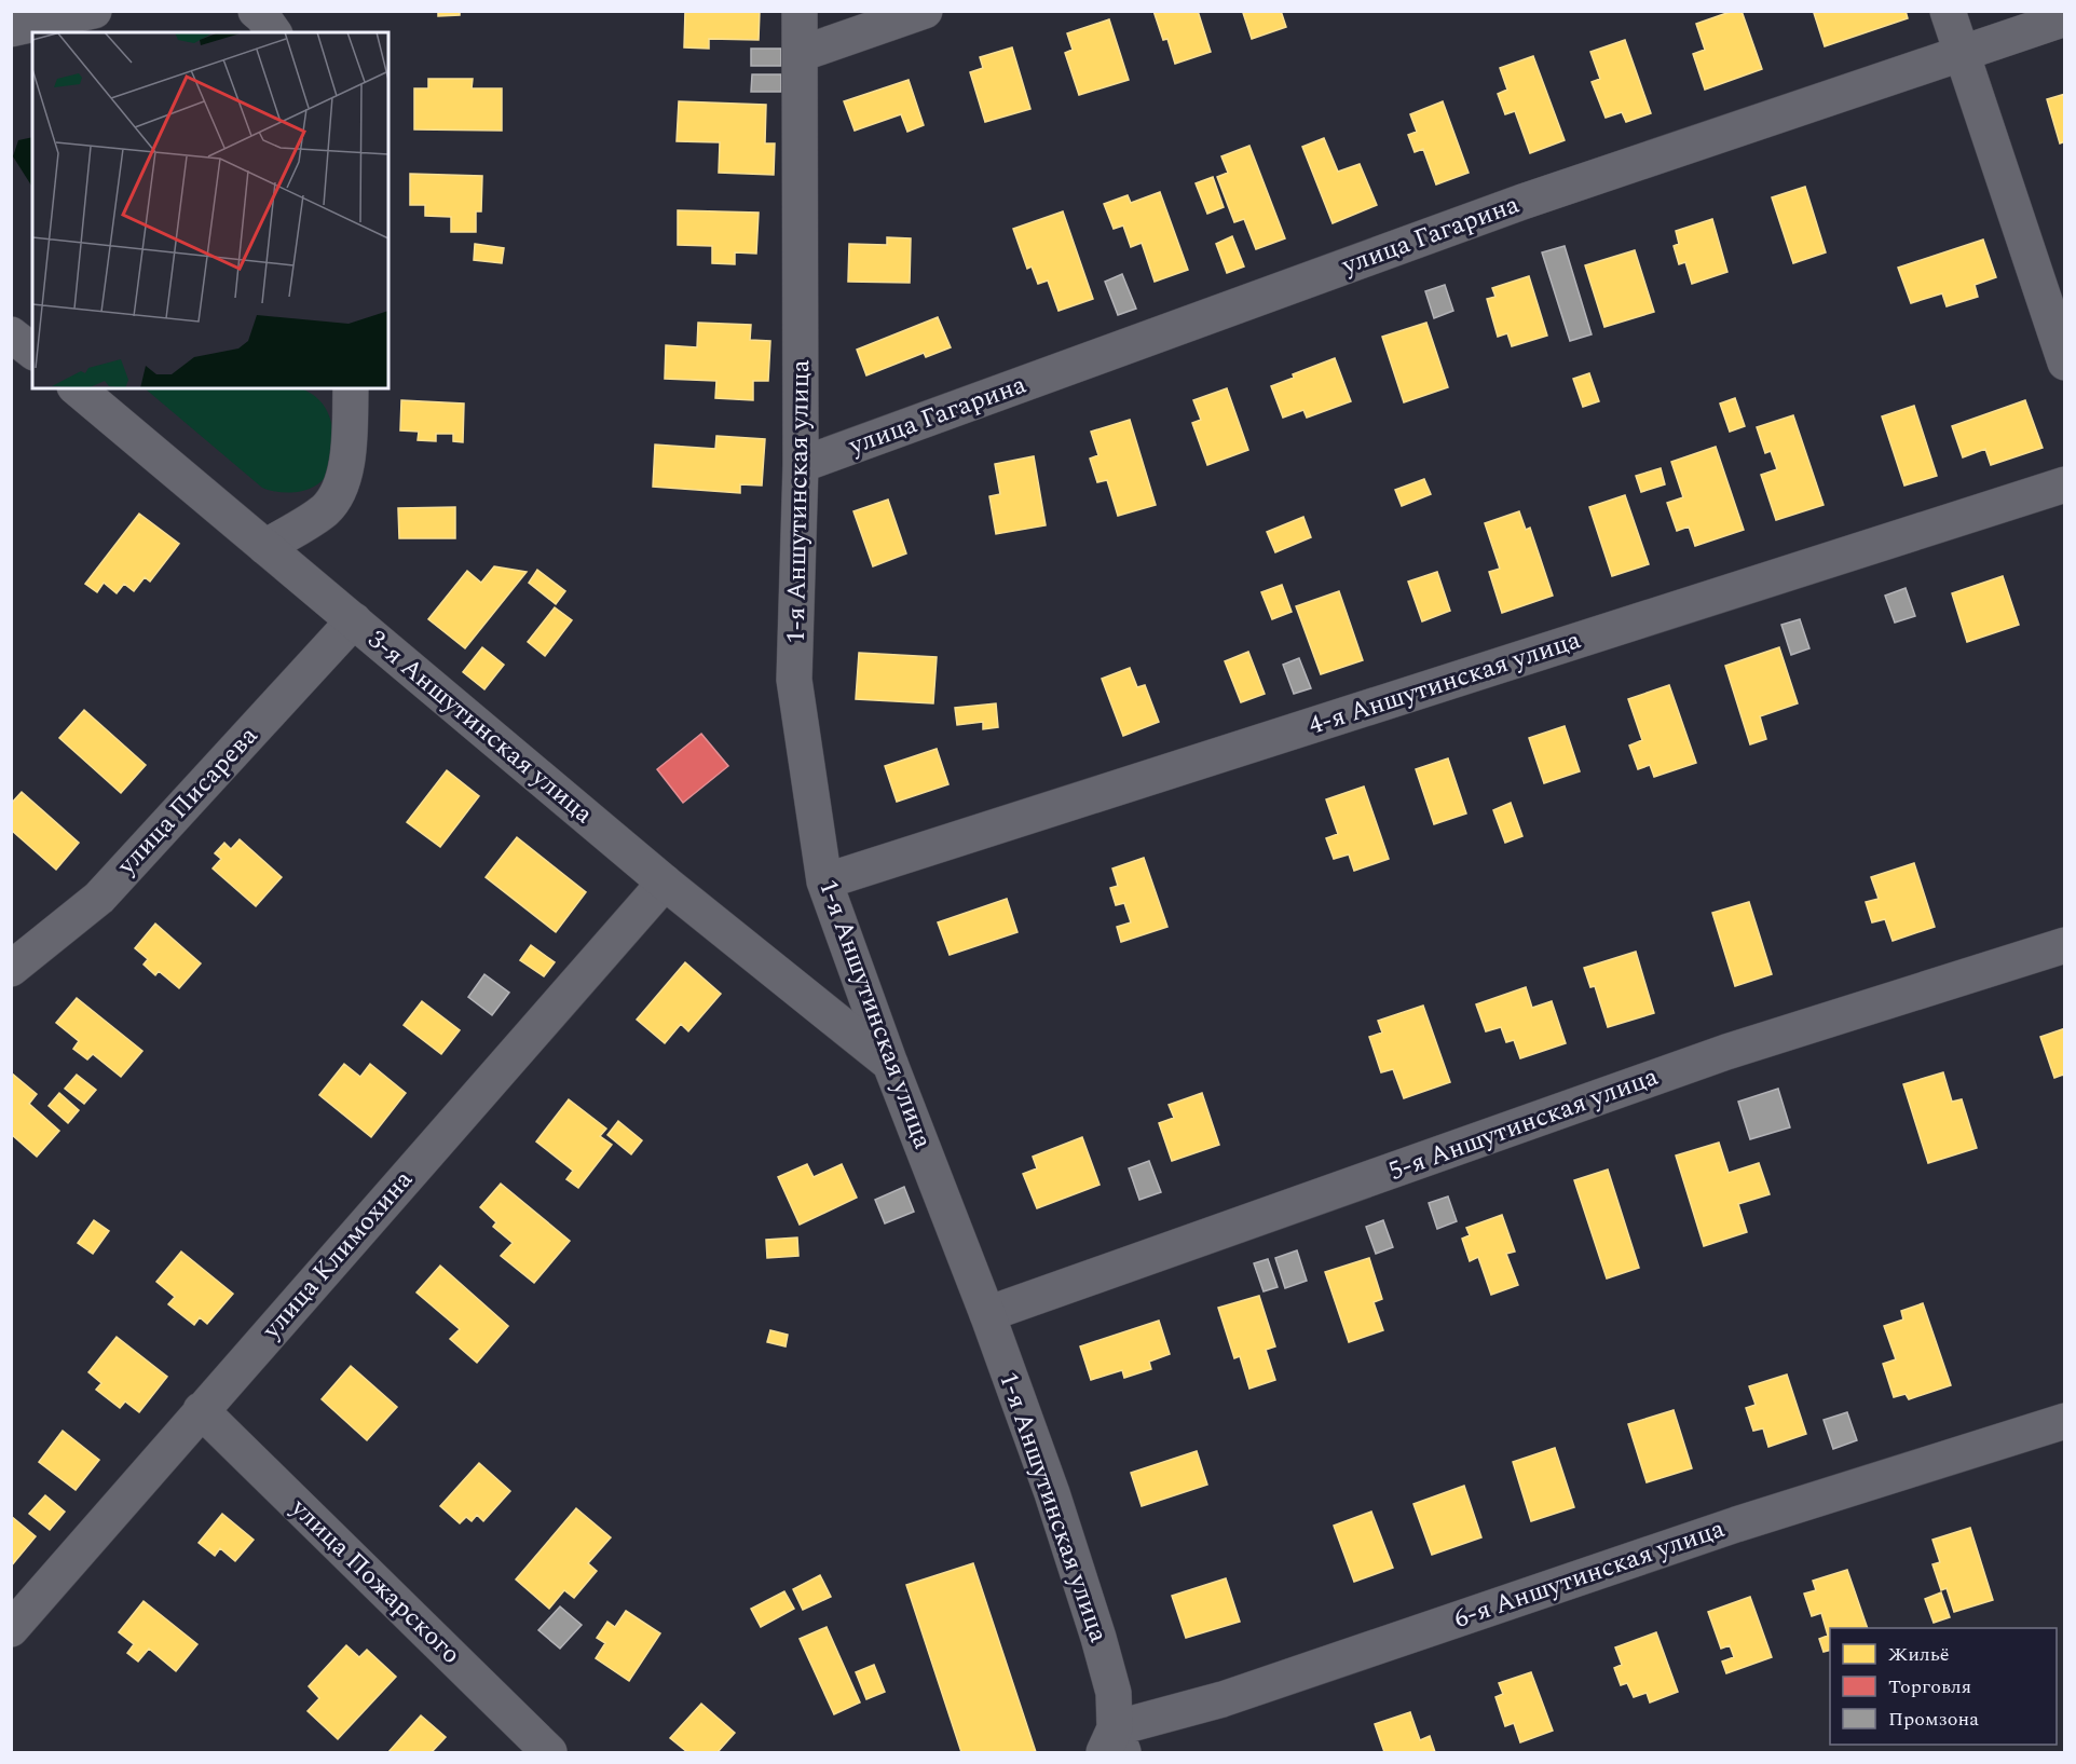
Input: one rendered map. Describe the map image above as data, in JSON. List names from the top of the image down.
{
  "streets": {
    "street": [
      "улица Гагарина",
      "1-я Аншутинская улица",
      "4-я Аншутинская улица",
      "3-я Аншутинская улица",
      "улица Писарева",
      "5-я Аншутинская улица",
      "улица Климохина",
      "6-я Аншутинская улица",
      "улица Пожарского"
    ]
  },
  "crossings": [
    ["улица Гагарина", "1-я Аншутинская улица"],
    ["1-я Аншутинская улица", "4-я Аншутинская улица"],
    ["1-я Аншутинская улица", "3-я Аншутинская улица"],
    ["1-я Аншутинская улица", "5-я Аншутинская улица"],
    ["1-я Аншутинская улица", "6-я Аншутинская улица"],
    ["3-я Аншутинская улица", "улица Писарева"],
    ["3-я Аншутинская улица", "улица Климохина"],
    ["улица Климохина", "улица Пожарского"]
  ],
  "legend": ["Жильё", "Торговля", "Промзона"]
}
